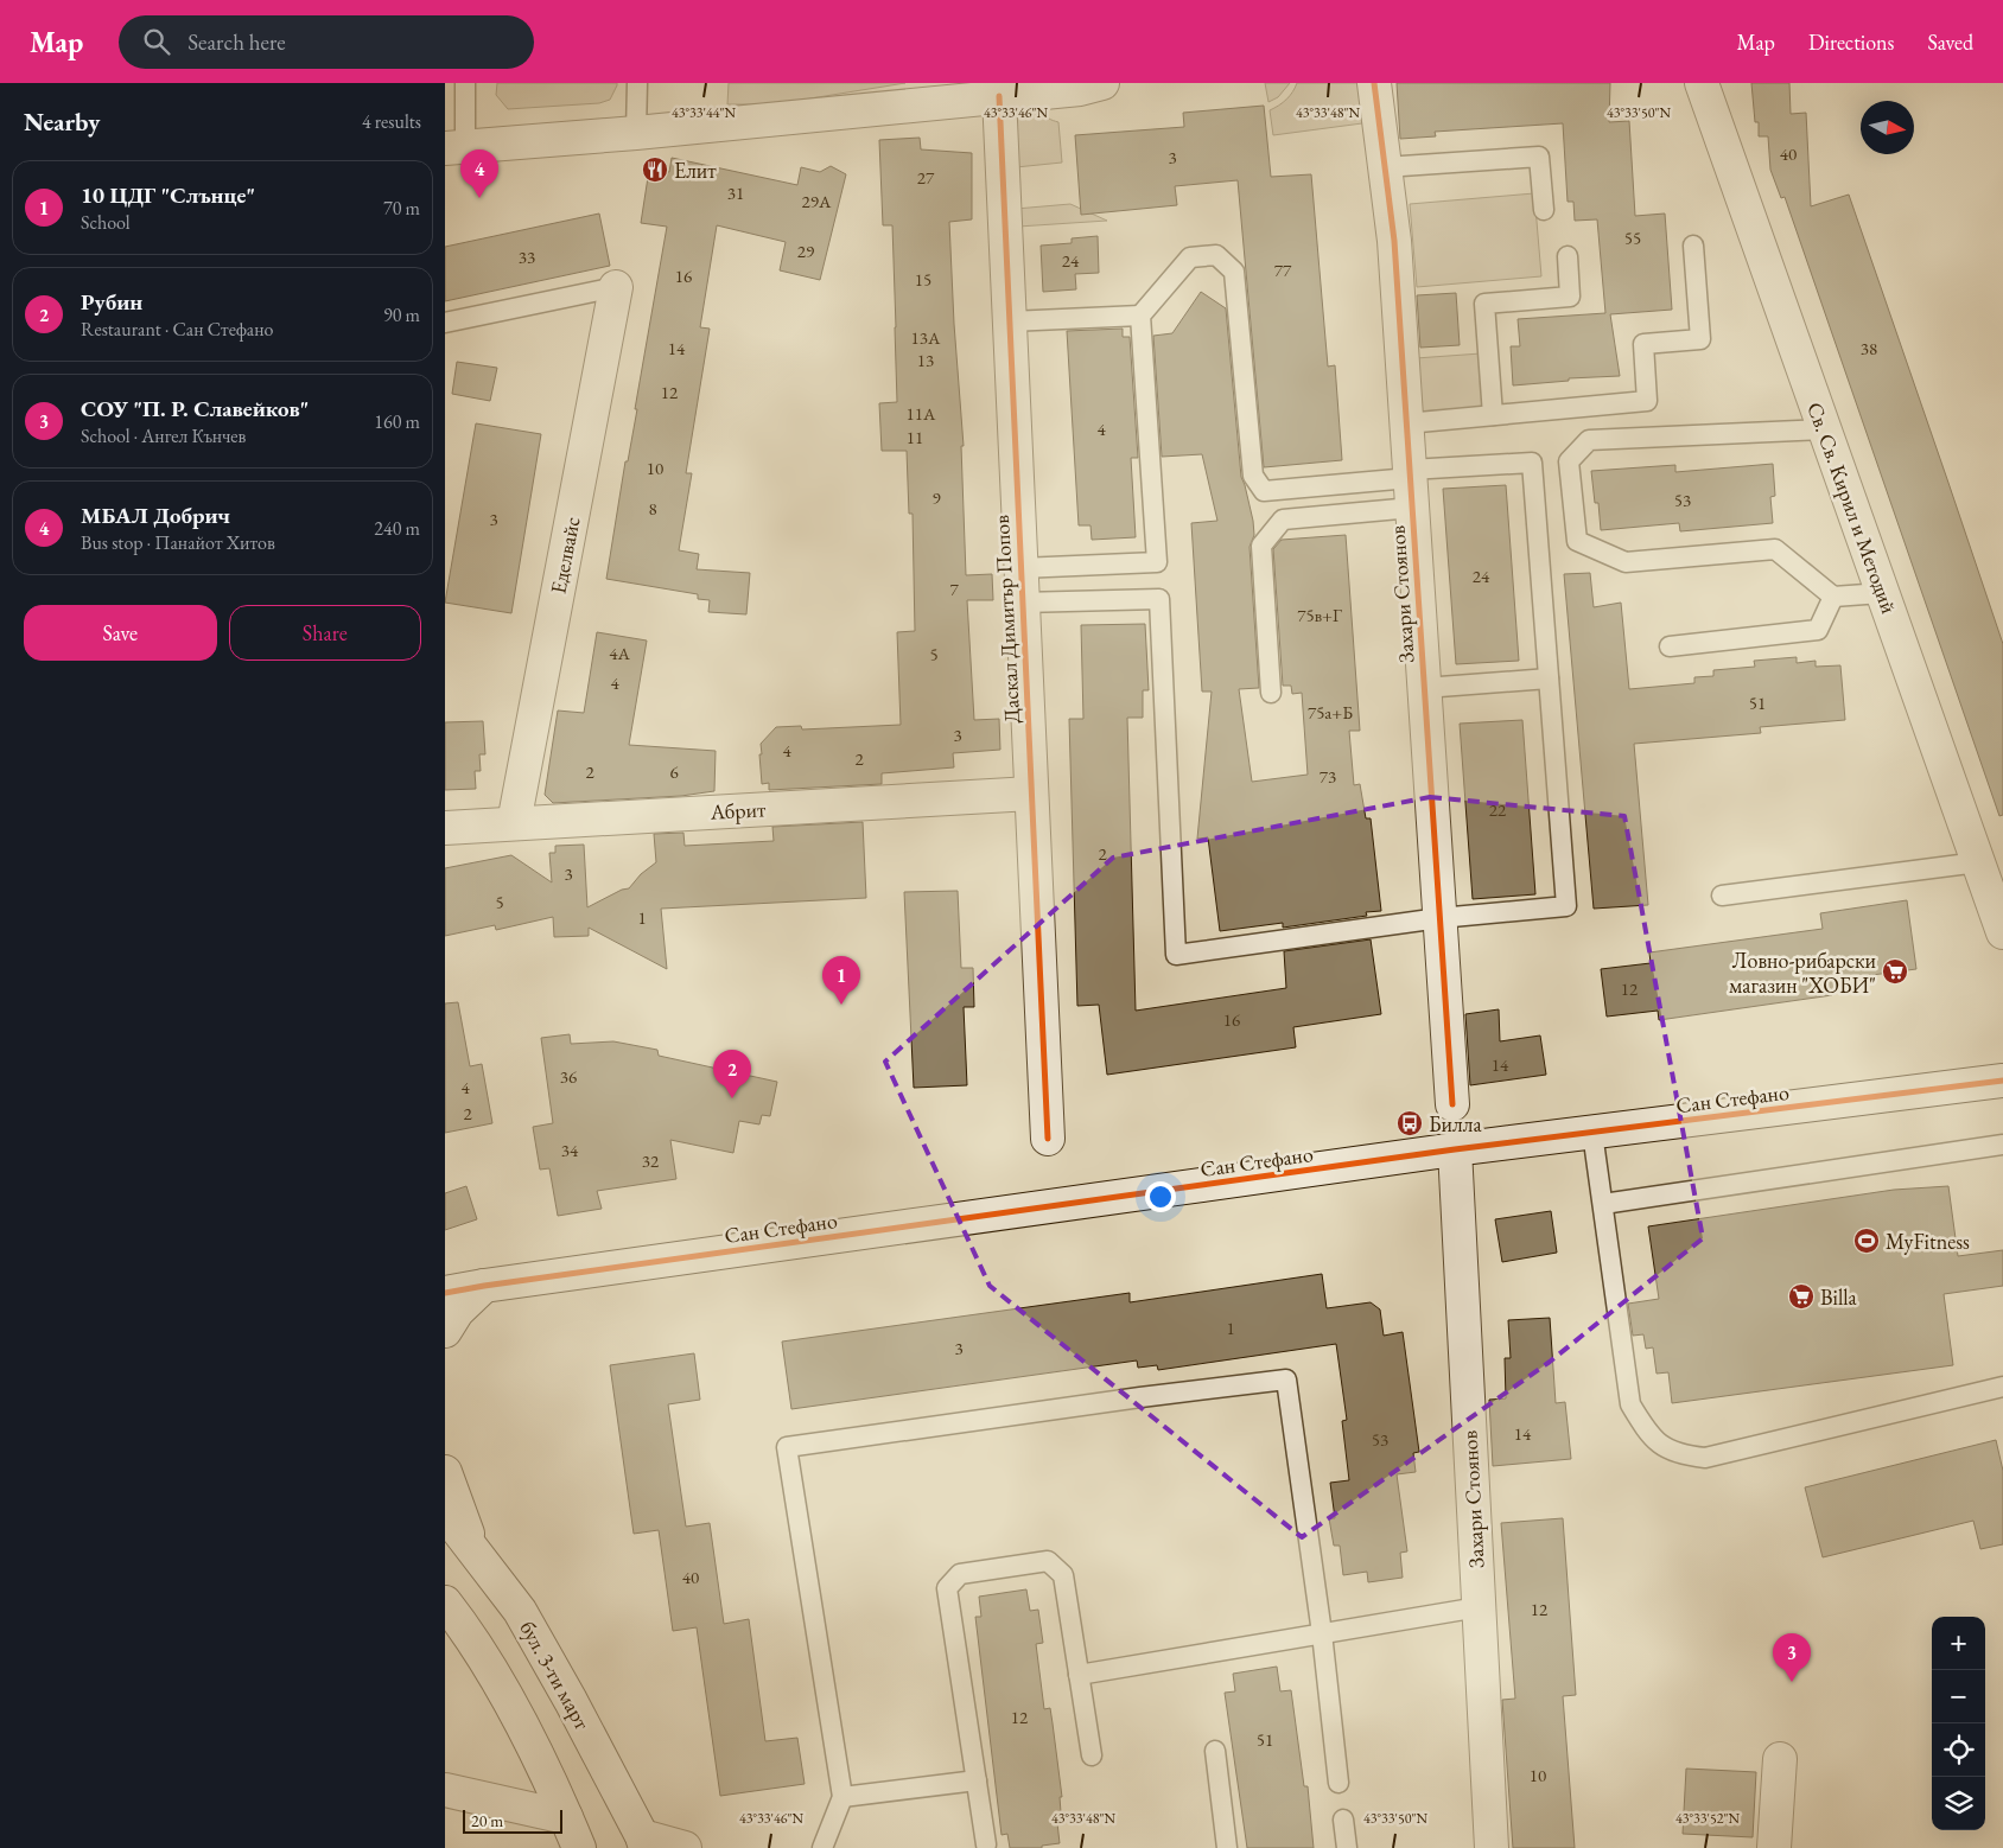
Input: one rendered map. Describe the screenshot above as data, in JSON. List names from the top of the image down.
{
  "streets": {
    "street": [
      "Св. Св. Кирил и Методий",
      "Еделвайс",
      "Захари Стоянов",
      "Даскал Димитър Попов",
      "Абрит",
      "Сан Стефано",
      "бул. 3-ти март"
    ]
  },
  "crossings": [
    ["Еделвайс", "Абрит"],
    ["Захари Стоянов", "Сан Стефано"],
    ["Даскал Димитър Попов", "Абрит"]
  ],
  "places": {
    "restaurant": ["Елит"],
    "supermarket": ["Ловно-рибарски магазин \"ХОБИ\"", "Billa"],
    "bus stop": ["Билла"],
    "sports": ["MyFitness"]
  },
  "house_numbers": [
    "40",
    "3",
    "27",
    "31",
    "29A",
    "55",
    "29",
    "33",
    "24",
    "77",
    "16",
    "15",
    "13A",
    "14",
    "38",
    "13",
    "12",
    "11A",
    "4",
    "11",
    "10",
    "9",
    "53",
    "8",
    "3",
    "24",
    "7",
    "75в+Г",
    "4A",
    "5",
    "4",
    "51",
    "75а+Б",
    "3",
    "4",
    "2",
    "2",
    "6",
    "73",
    "22",
    "2",
    "3",
    "5",
    "1",
    "12",
    "16",
    "14",
    "36",
    "4",
    "2",
    "34",
    "32",
    "1",
    "3",
    "14",
    "53",
    "40",
    "12",
    "12",
    "51",
    "10"
  ],
  "scale_bar": "20 m",
  "north": "right",
  "page": {
    "header": "Map",
    "search": "Search here",
    "nav": ["Map", "Directions", "Saved"],
    "heading": ["Nearby", "4 results"],
    "pins": [
      "4",
      "1",
      "2",
      "3"
    ],
    "list": [
      {
        "mark": "1",
        "name": "10 ЦДГ \"Слънце\"",
        "note": "School",
        "value": "70 m"
      },
      {
        "mark": "2",
        "name": "Рубин",
        "note": "Restaurant · Сан Стефано",
        "value": "90 m"
      },
      {
        "mark": "3",
        "name": "СОУ \"П. Р. Славейков\"",
        "note": "School · Ангел Кънчев",
        "value": "160 m"
      },
      {
        "mark": "4",
        "name": "МБАЛ Добрич",
        "note": "Bus stop · Панайот Хитов",
        "value": "240 m"
      }
    ],
    "buttons": ["Save", "Share"],
    "map_buttons": ["+", "−"],
    "scale": "20 m"
  },
  "coordinates": [
    "43°33'44\"N",
    "43°33'46\"N",
    "43°33'48\"N",
    "43°33'50\"N",
    "43°33'52\"N"
  ]
}
